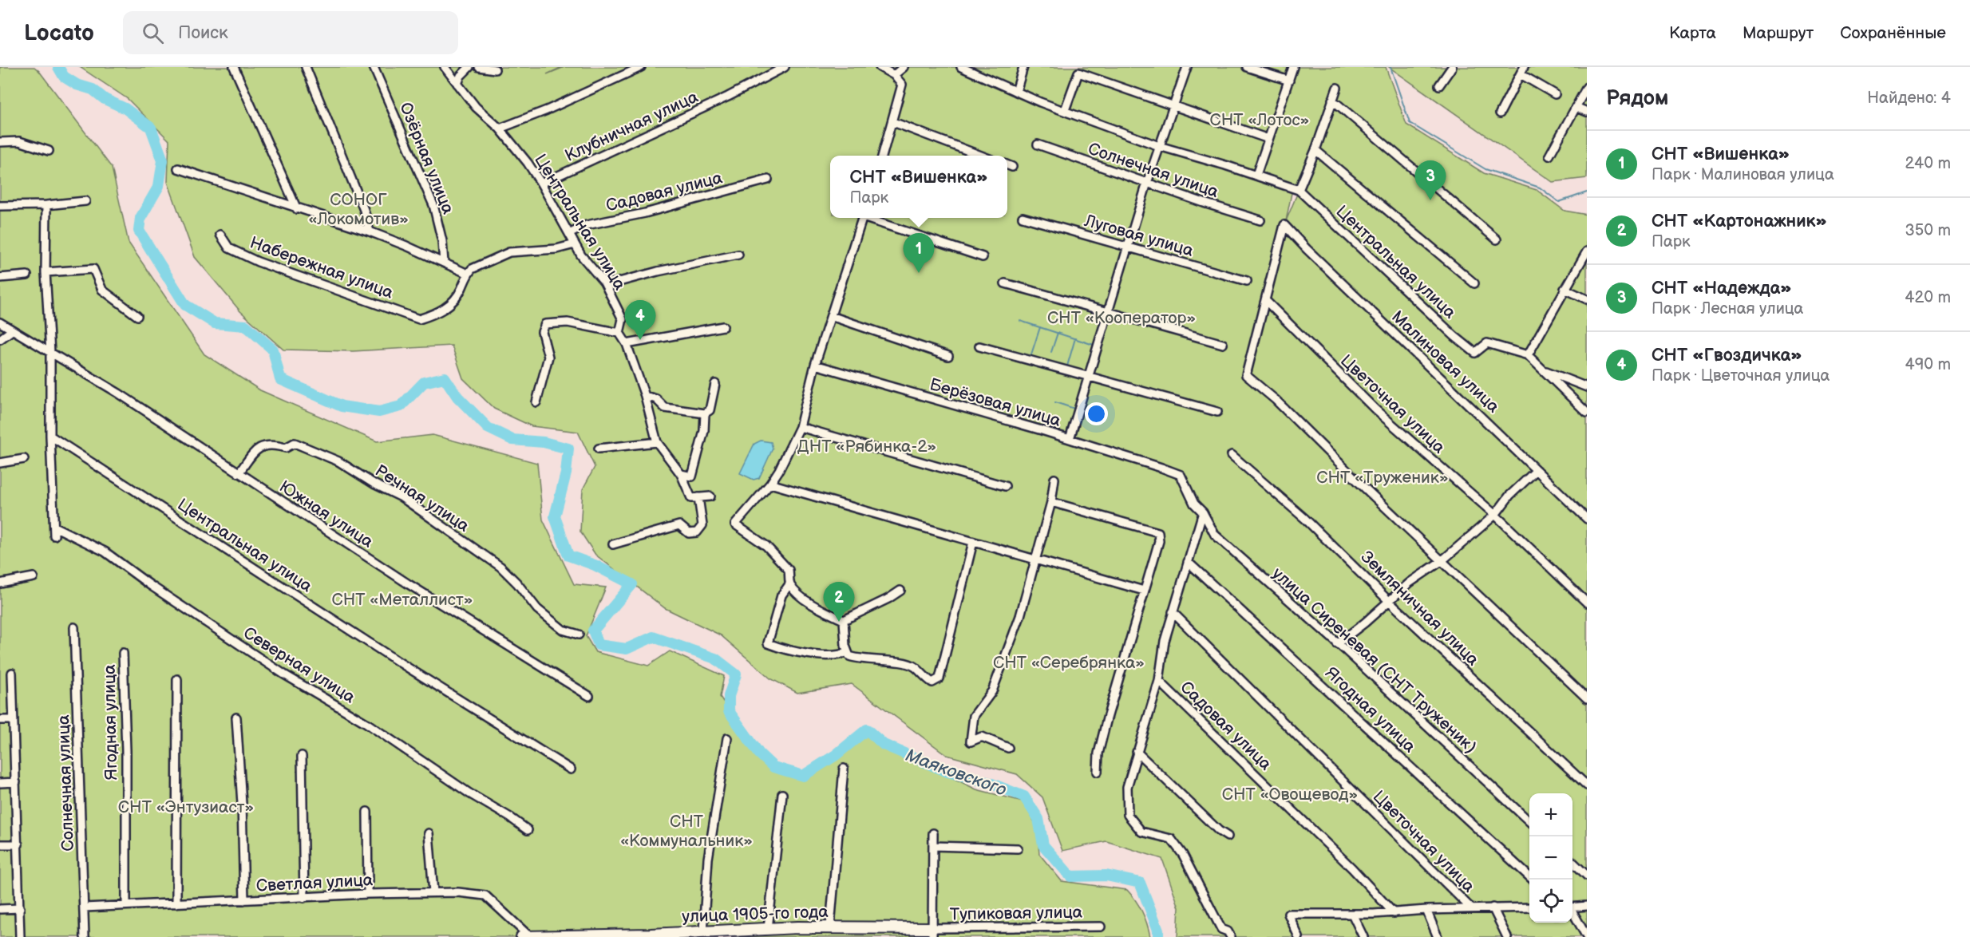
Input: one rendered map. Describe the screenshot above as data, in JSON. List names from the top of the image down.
{
  "streets": {
    "street": [
      "Клубничная улица",
      "Озёрная улица",
      "Солнечная улица",
      "Садовая улица",
      "Центральная улица",
      "Луговая улица",
      "Набережная улица",
      "Малиновая улица",
      "Берёзовая улица",
      "Цветочная улица",
      "Речная улица",
      "Южная улица",
      "Земляничная улица",
      "улица Сиреневая (СНТ Труженик)",
      "Северная улица",
      "Ягодная улица",
      "Светлая улица",
      "Тупиковая улица",
      "улица 1905-го года"
    ]
  },
  "crossings": [
    ["Клубничная улица", "Центральная улица"],
    ["Солнечная улица", "Светлая улица"],
    ["Садовая улица", "Центральная улица"],
    ["Малиновая улица", "Цветочная улица"],
    ["Берёзовая улица", "улица Сиреневая (СНТ Труженик)"],
    ["Речная улица", "Южная улица"],
    ["Ягодная улица", "Светлая улица"],
    ["Светлая улица", "улица 1905-го года"],
    ["Тупиковая улица", "улица 1905-го года"]
  ],
  "water": ["Маяковского"],
  "parks": [
    "СНТ «Лотос»",
    "СОНОГ «Локомотив»",
    "СНТ «Кооператор»",
    "ДНТ «Рябинка-2»",
    "СНТ «Труженик»",
    "СНТ «Металлист»",
    "СНТ «Серебрянка»",
    "СНТ «Овощевод»",
    "СНТ «Энтузиаст»",
    "СНТ «Коммунальник»"
  ],
  "page": {
    "header": "Locato",
    "search": "Поиск",
    "nav": ["Карта", "Маршрут", "Сохранённые"],
    "heading": ["Рядом", "Найдено: 4"],
    "list": [
      {
        "mark": "1",
        "name": "СНТ «Вишенка»",
        "note": "Парк · Малиновая улица",
        "value": "240 m"
      },
      {
        "mark": "2",
        "name": "СНТ «Картонажник»",
        "note": "Парк",
        "value": "350 m"
      },
      {
        "mark": "3",
        "name": "СНТ «Надежда»",
        "note": "Парк · Лесная улица",
        "value": "420 m"
      },
      {
        "mark": "4",
        "name": "СНТ «Гвоздичка»",
        "note": "Парк · Цветочная улица",
        "value": "490 m"
      }
    ],
    "popup": ["СНТ «Вишенка»", "Парк"],
    "pins": [
      "3",
      "1",
      "4",
      "2"
    ],
    "map_buttons": ["+", "−"]
  }
}
